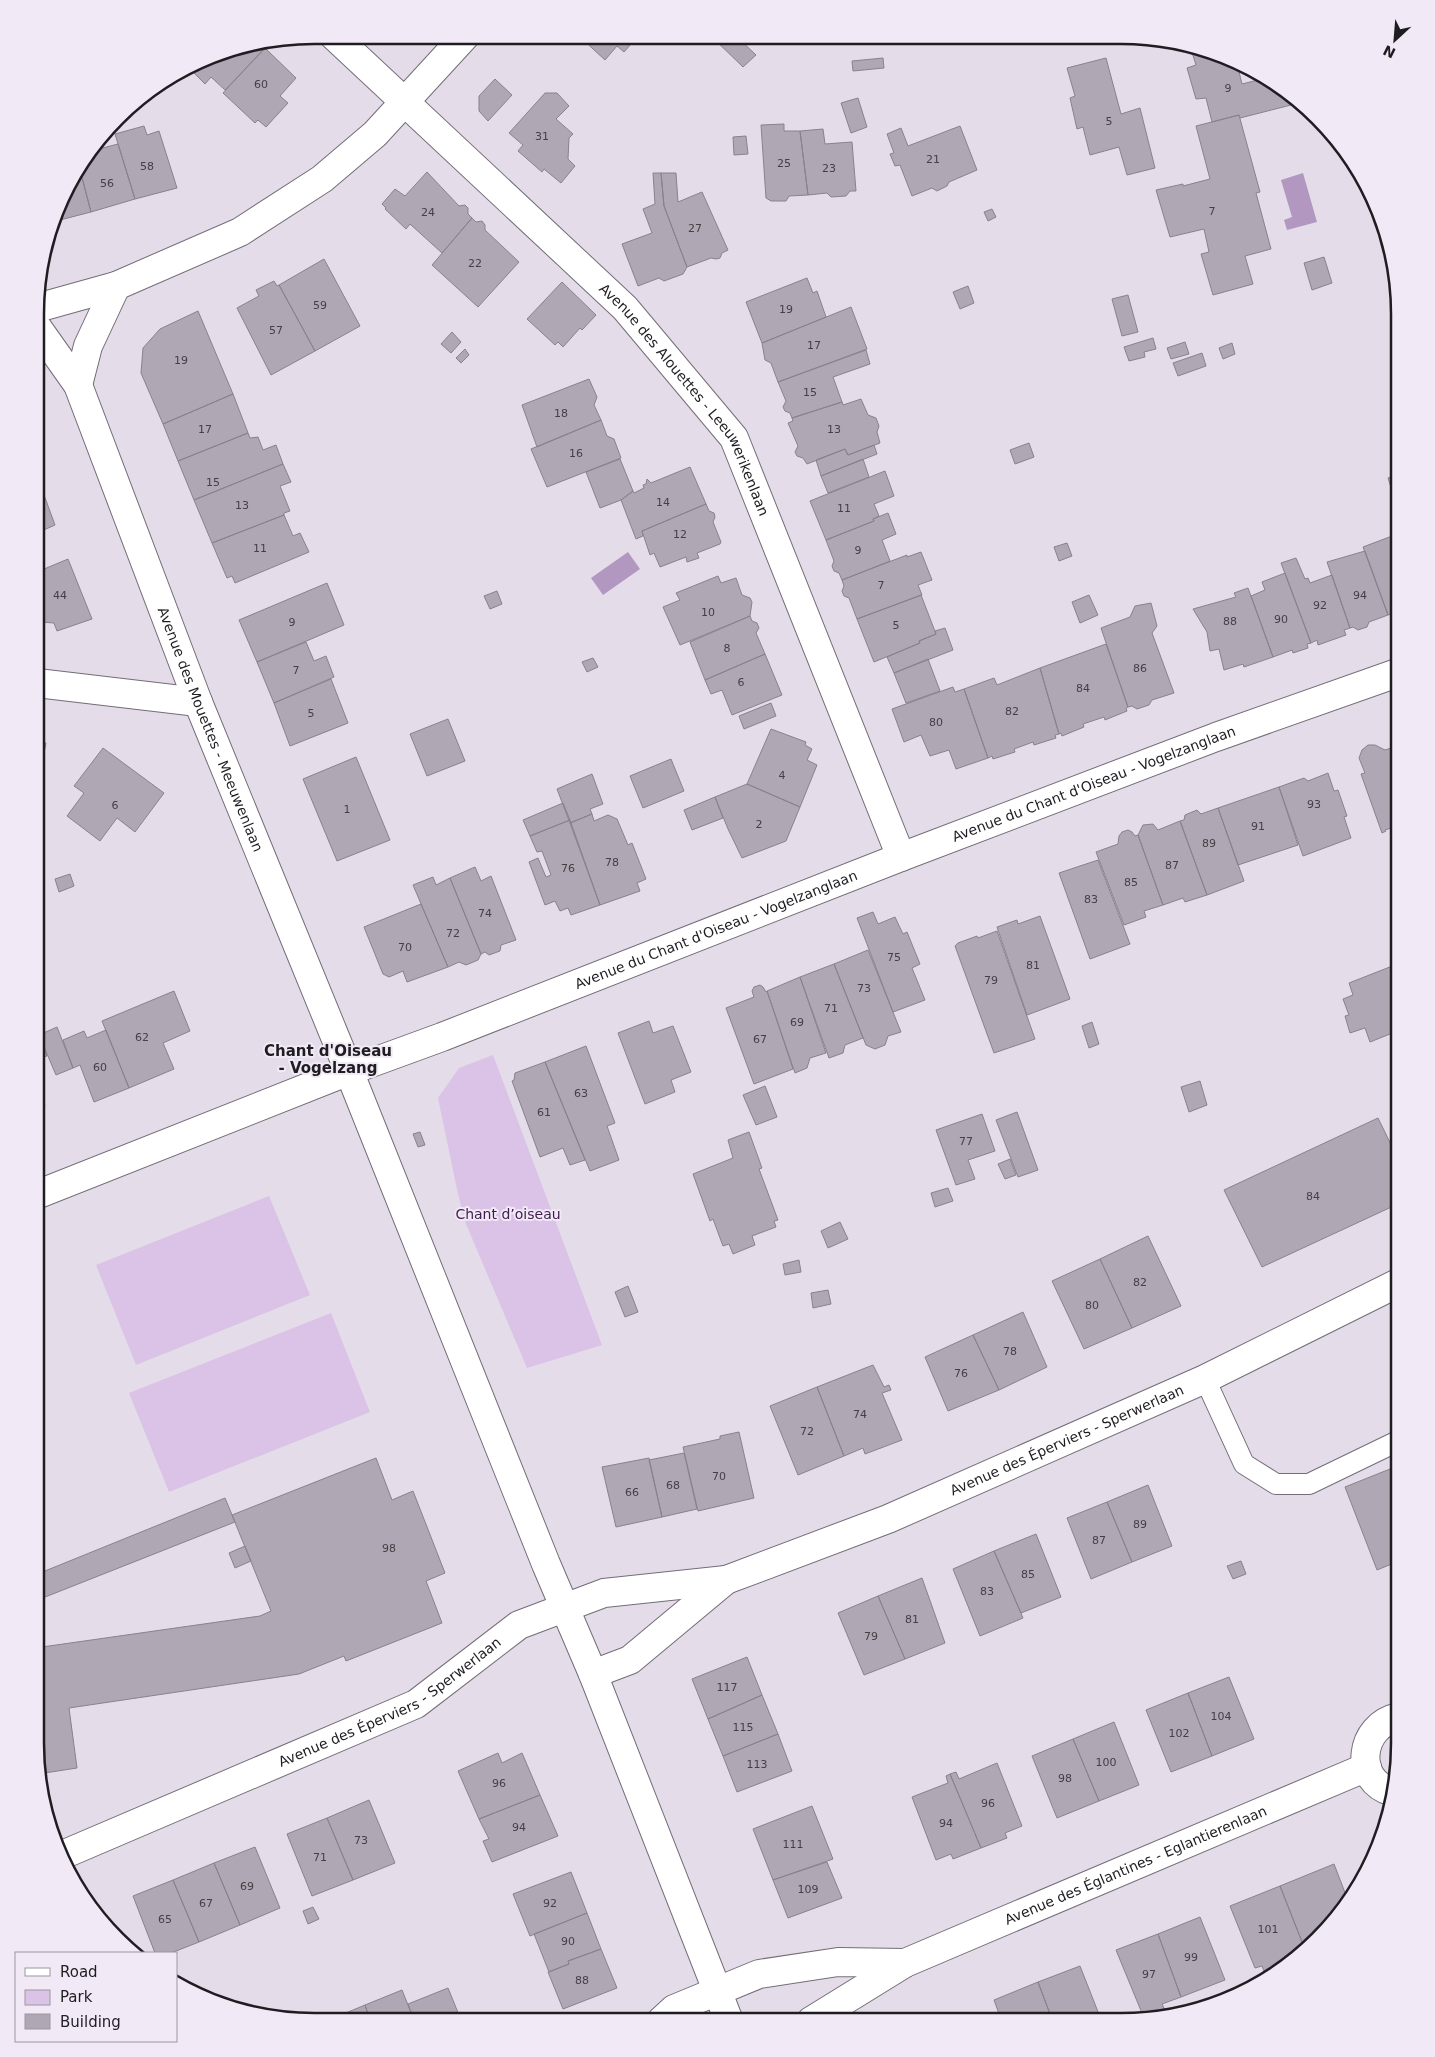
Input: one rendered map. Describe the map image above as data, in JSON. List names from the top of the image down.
{
  "streets": {
    "street": [
      "Avenue des Alouettes - Leeuwerikenlaan",
      "Avenue des Mouettes - Meeuwenlaan",
      "Avenue du Chant d'Oiseau - Vogelzanglaan",
      "Avenue des Éperviers - Sperwerlaan",
      "Avenue des Églantines - Eglantierenlaan"
    ]
  },
  "crossings": [
    ["Avenue des Alouettes - Leeuwerikenlaan", "Avenue du Chant d'Oiseau - Vogelzanglaan"],
    ["Avenue des Mouettes - Meeuwenlaan", "Avenue du Chant d'Oiseau - Vogelzanglaan"],
    ["Avenue des Mouettes - Meeuwenlaan", "Avenue des Éperviers - Sperwerlaan"],
    ["Avenue des Mouettes - Meeuwenlaan", "Avenue des Églantines - Eglantierenlaan"]
  ],
  "districts": ["Chant d'Oiseau - Vogelzang"],
  "parks": ["Chant d’oiseau"],
  "house_numbers": [
    "60",
    "9",
    "5",
    "31",
    "21",
    "25",
    "58",
    "23",
    "56",
    "7",
    "24",
    "27",
    "22",
    "59",
    "19",
    "57",
    "17",
    "19",
    "15",
    "18",
    "17",
    "13",
    "16",
    "15",
    "14",
    "13",
    "11",
    "12",
    "11",
    "9",
    "7",
    "44",
    "94",
    "92",
    "10",
    "90",
    "88",
    "9",
    "5",
    "8",
    "86",
    "7",
    "6",
    "84",
    "82",
    "5",
    "80",
    "4",
    "93",
    "6",
    "1",
    "2",
    "91",
    "89",
    "78",
    "87",
    "76",
    "85",
    "83",
    "74",
    "72",
    "70",
    "75",
    "81",
    "79",
    "73",
    "71",
    "69",
    "62",
    "67",
    "60",
    "63",
    "61",
    "77",
    "84",
    "82",
    "80",
    "78",
    "76",
    "74",
    "72",
    "70",
    "68",
    "66",
    "89",
    "87",
    "98",
    "85",
    "83",
    "81",
    "79",
    "117",
    "104",
    "115",
    "102",
    "100",
    "113",
    "98",
    "96",
    "96",
    "94",
    "94",
    "73",
    "111",
    "71",
    "69",
    "109",
    "67",
    "92",
    "65",
    "101",
    "90",
    "99",
    "97",
    "88"
  ],
  "legend": ["Road", "Park", "Building"],
  "north": "bottom left"
}
